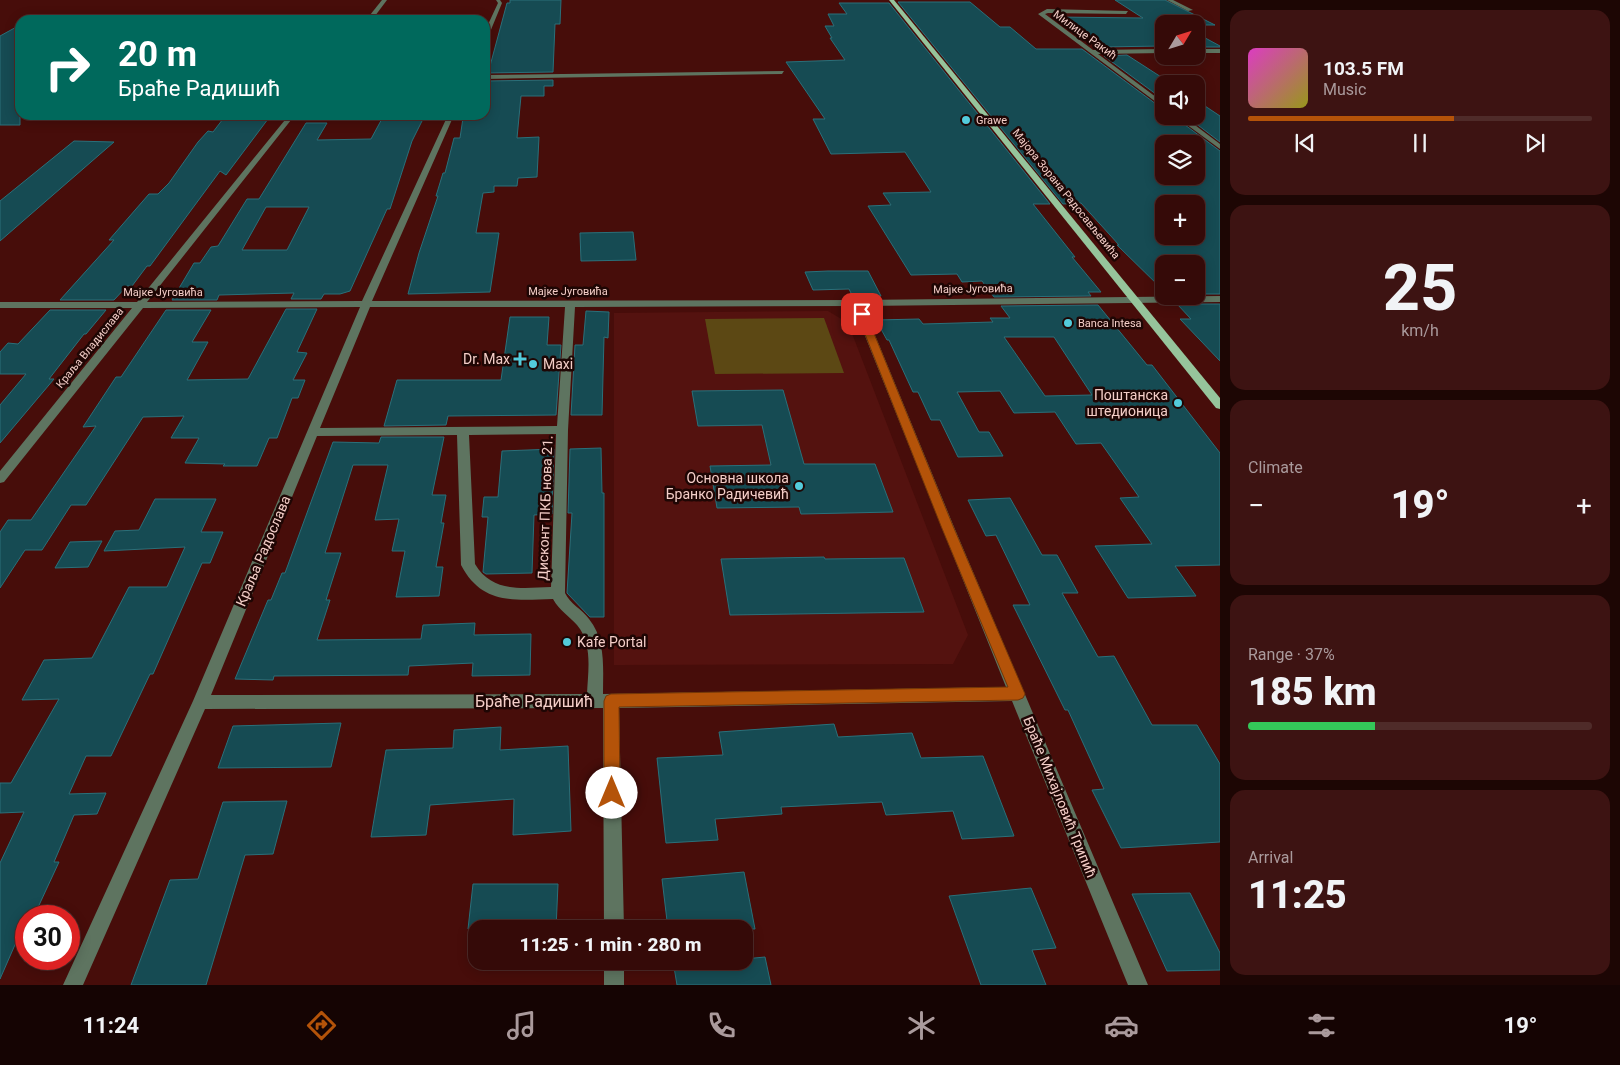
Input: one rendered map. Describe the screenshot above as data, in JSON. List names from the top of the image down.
{
  "streets": {
    "main road": ["Мајора Зорана Радосављевића"],
    "street": [
      "Милице Ракић",
      "Мајке Југовића",
      "Краља Владислава",
      "Дисконт ПКБ нова 21.",
      "Краља Радослава",
      "Браће Радишић",
      "Браће Михајловић Трипић"
    ]
  },
  "crossings": [
    ["Мајора Зорана Радосављевића", "Мајке Југовића"],
    ["Мајке Југовића", "Краља Владислава"],
    ["Мајке Југовића", "Дисконт ПКБ нова 21."],
    ["Мајке Југовића", "Краља Радослава"],
    ["Мајке Југовића", "Браће Михајловић Трипић"],
    ["Дисконт ПКБ нова 21.", "Браће Радишић"],
    ["Краља Радослава", "Браће Радишић"],
    ["Браће Радишић", "Браће Михајловић Трипић"]
  ],
  "places": {
    "other": [
      "Grawe",
      "Banca Intesa",
      "Maxi",
      "Поштанска штедионица",
      "Основна школа Бранко Радичевић",
      "Kafe Portal"
    ],
    "health": ["Dr. Max"]
  },
  "north": "top right",
  "page": {
    "map_buttons": ["+", "−"],
    "turn": ["20 m", "Браће Радишић"],
    "song": ["103.5 FM", "Music"],
    "tile": [
      ["25", "km/h"],
      "Climate",
      ["Range · 37%", "185 km"],
      ["Arrival", "11:25"]
    ],
    "heat": ["−", "19°", "+"],
    "limit": "30",
    "trip": "11:25 · 1 min · 280 m",
    "tabs": ["11:24", "19°"]
  }
}
